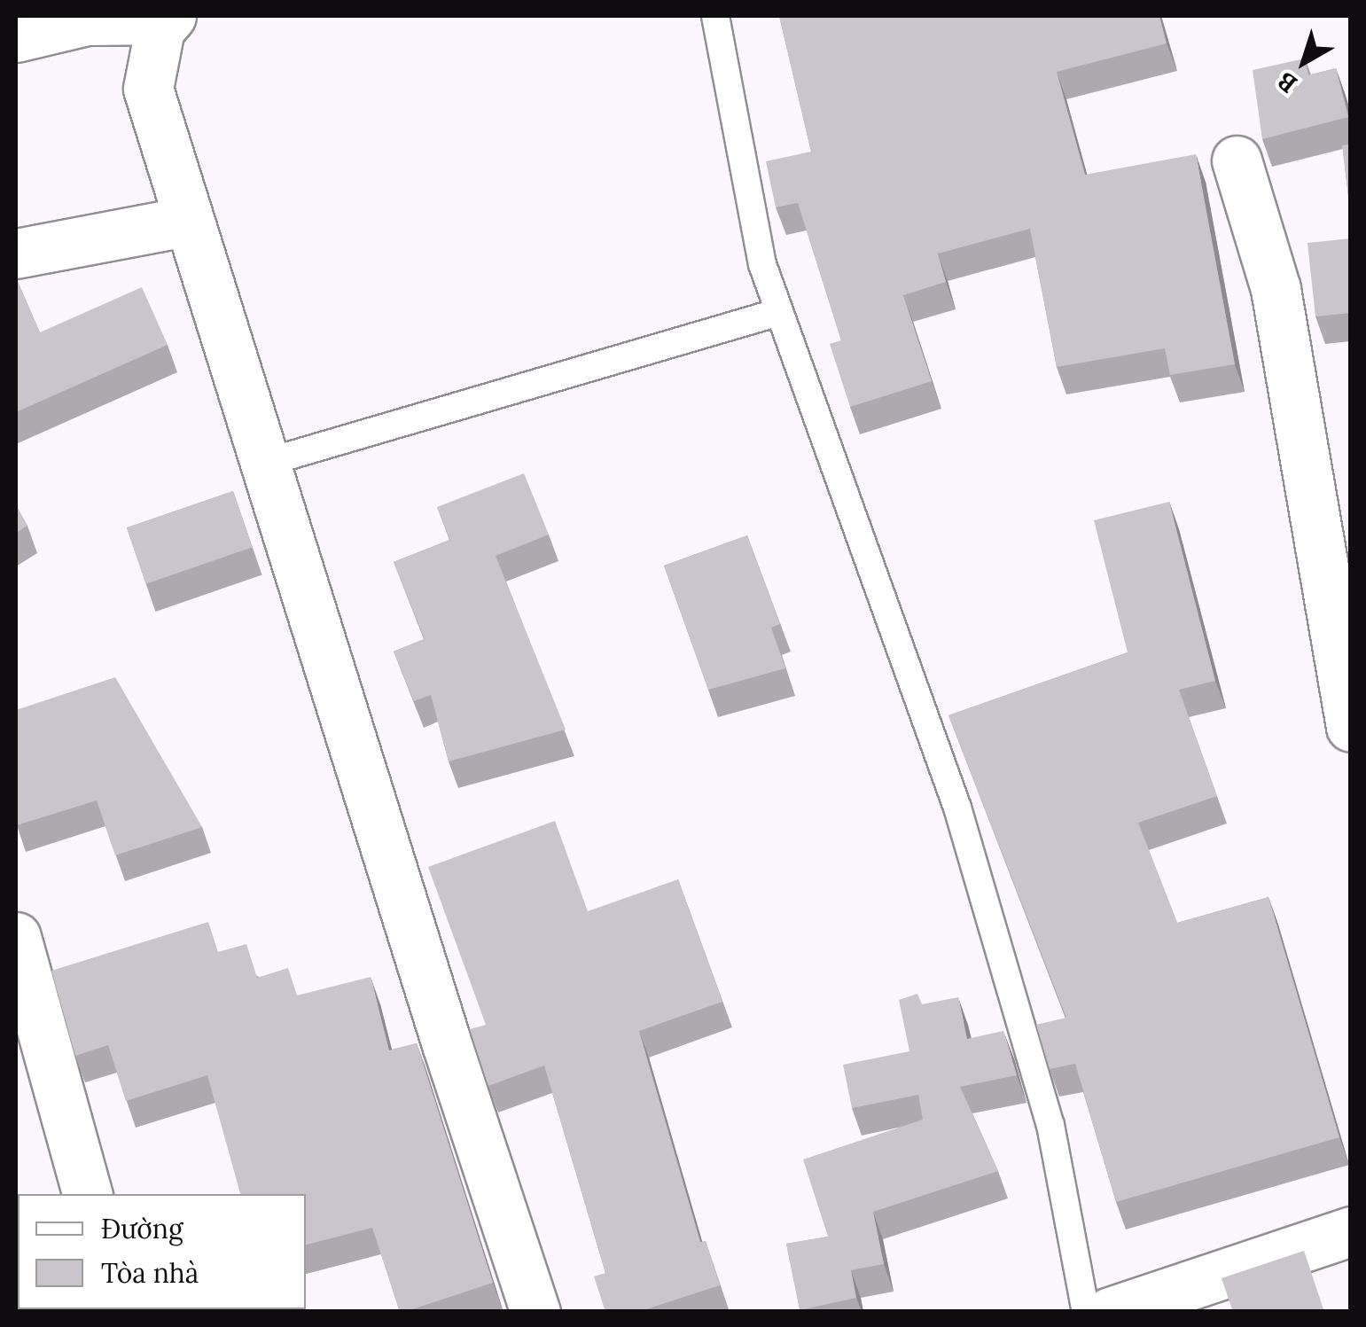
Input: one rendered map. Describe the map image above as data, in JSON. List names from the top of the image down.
{
  "legend": ["Đường", "Tòa nhà"],
  "north": "bottom left"
}
